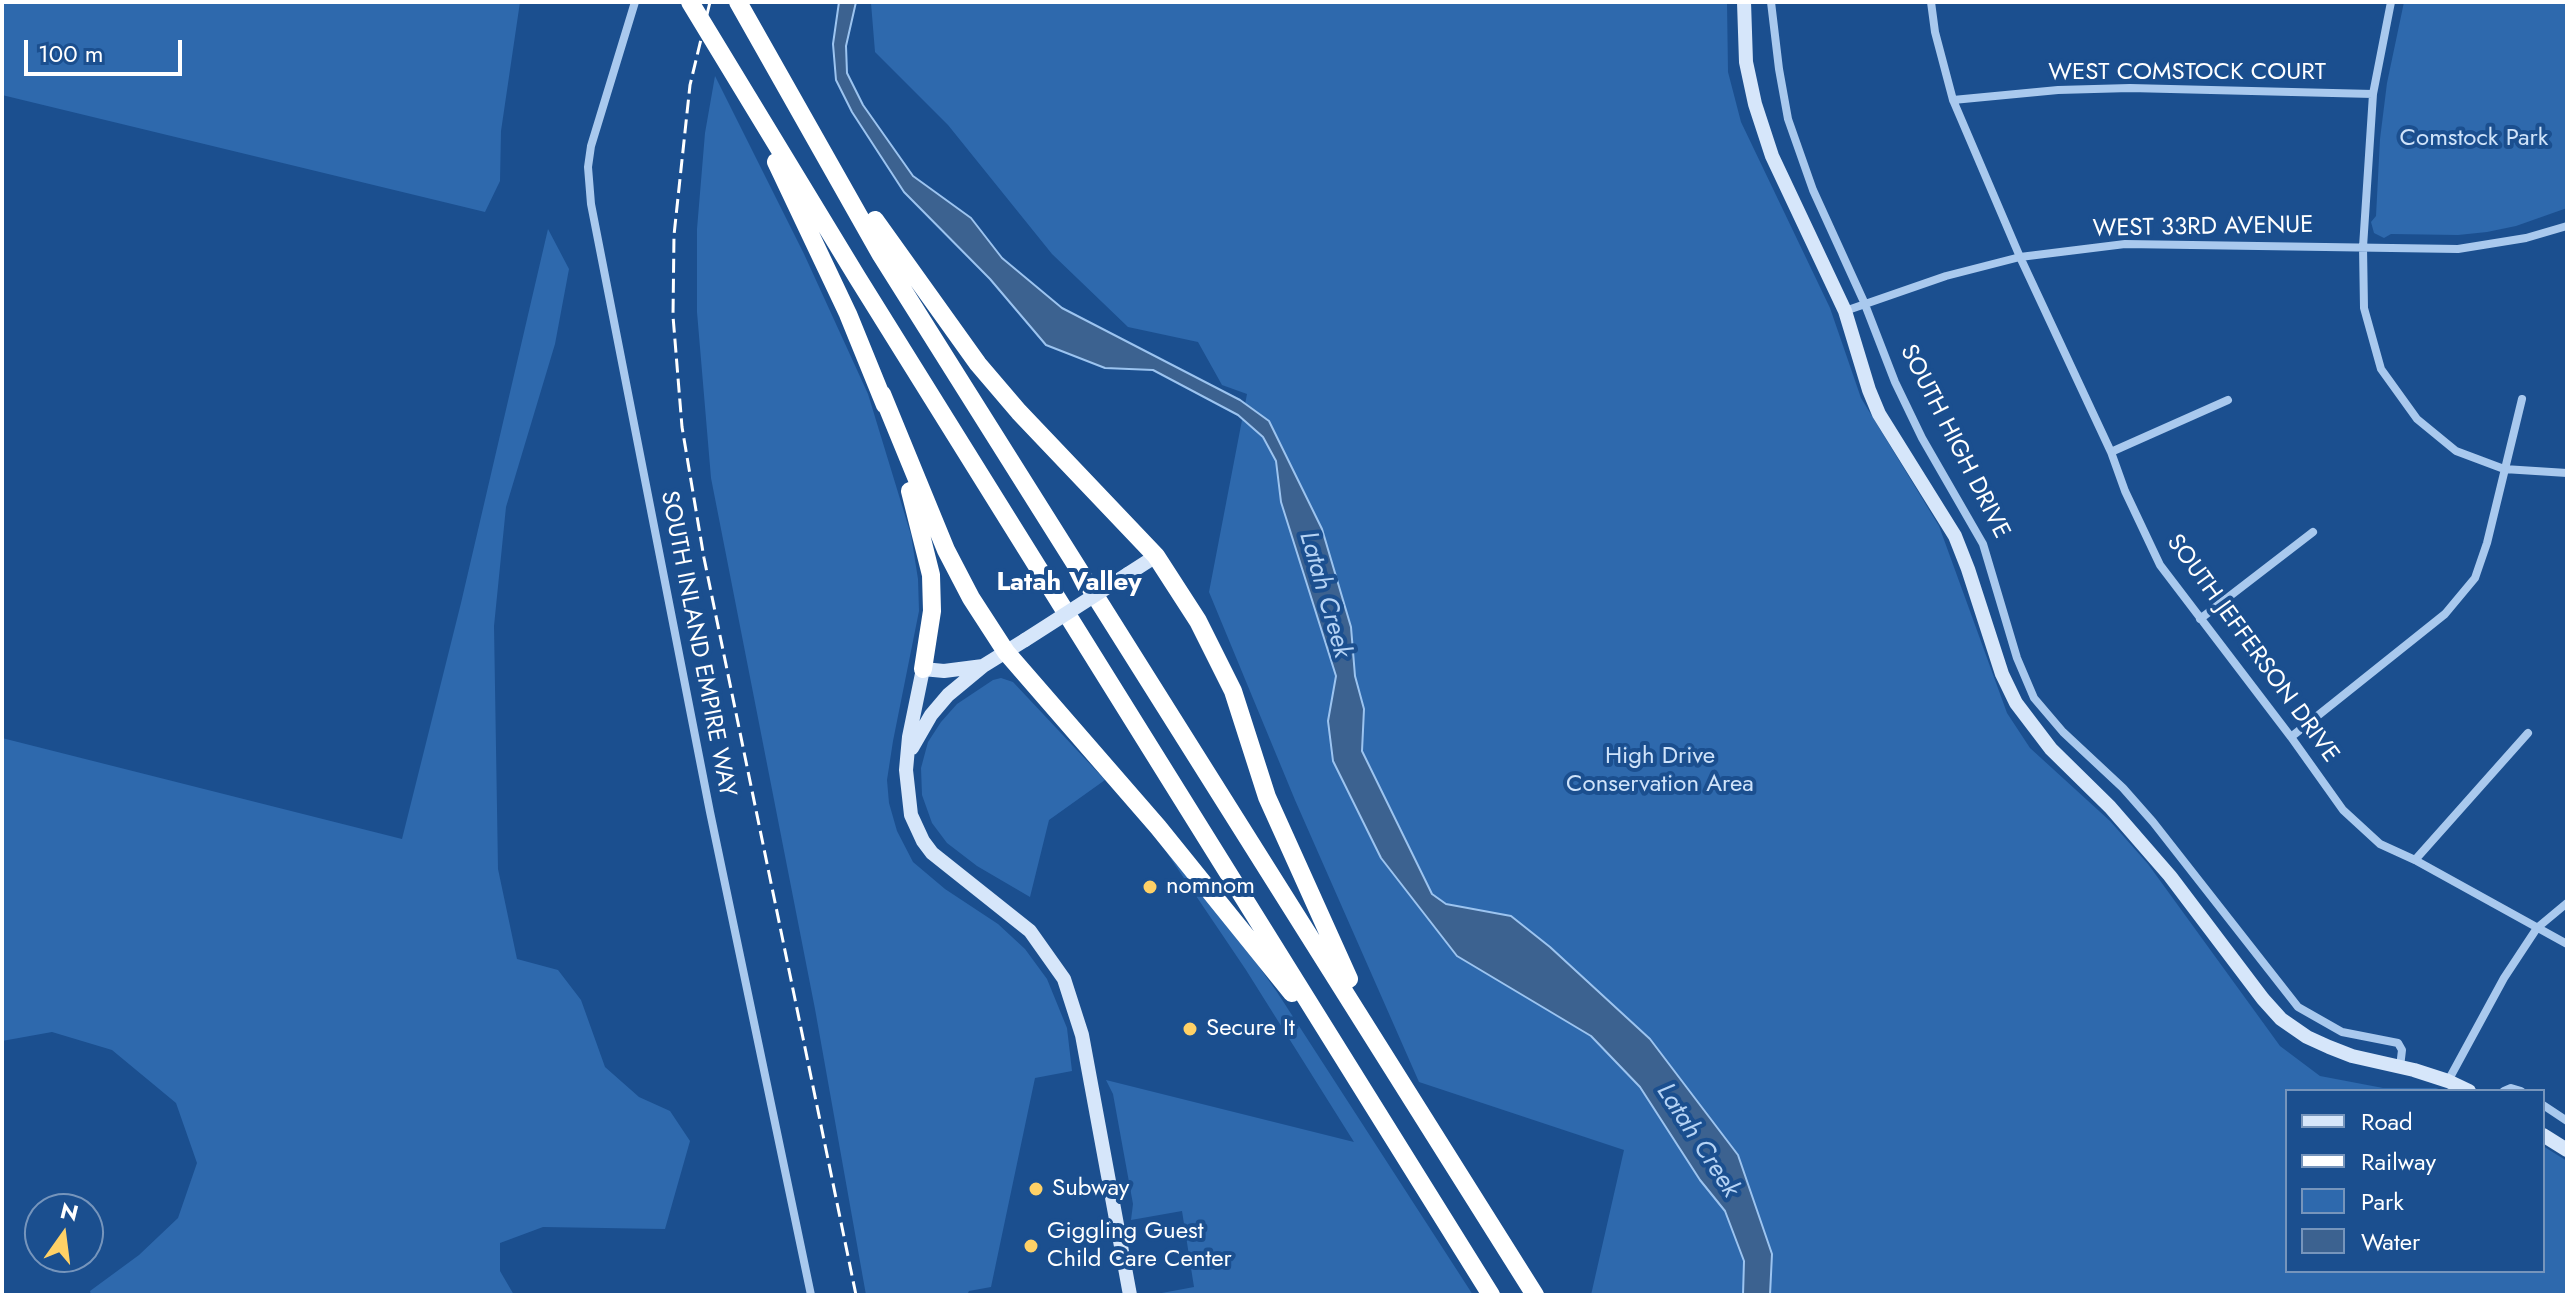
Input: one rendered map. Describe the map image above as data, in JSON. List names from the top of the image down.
{
  "streets": {
    "main road": ["SOUTH HIGH DRIVE"],
    "street": [
      "WEST COMSTOCK COURT",
      "WEST 33RD AVENUE",
      "SOUTH INLAND EMPIRE WAY",
      "SOUTH JEFFERSON DRIVE"
    ]
  },
  "crossings": [
    ["WEST COMSTOCK COURT", "SOUTH JEFFERSON DRIVE"],
    ["WEST 33RD AVENUE", "SOUTH HIGH DRIVE"],
    ["WEST 33RD AVENUE", "SOUTH JEFFERSON DRIVE"]
  ],
  "districts": ["Latah Valley"],
  "water": ["Latah Creek"],
  "parks": ["Comstock Park", "High Drive Conservation Area"],
  "places": [
    "nomnom",
    "Secure It",
    "Subway",
    "Giggling Guest Child Care Center"
  ],
  "legend": [
    "Road",
    "Railway",
    "Park",
    "Water"
  ],
  "scale_bar": "100 m",
  "north": "top"
}
